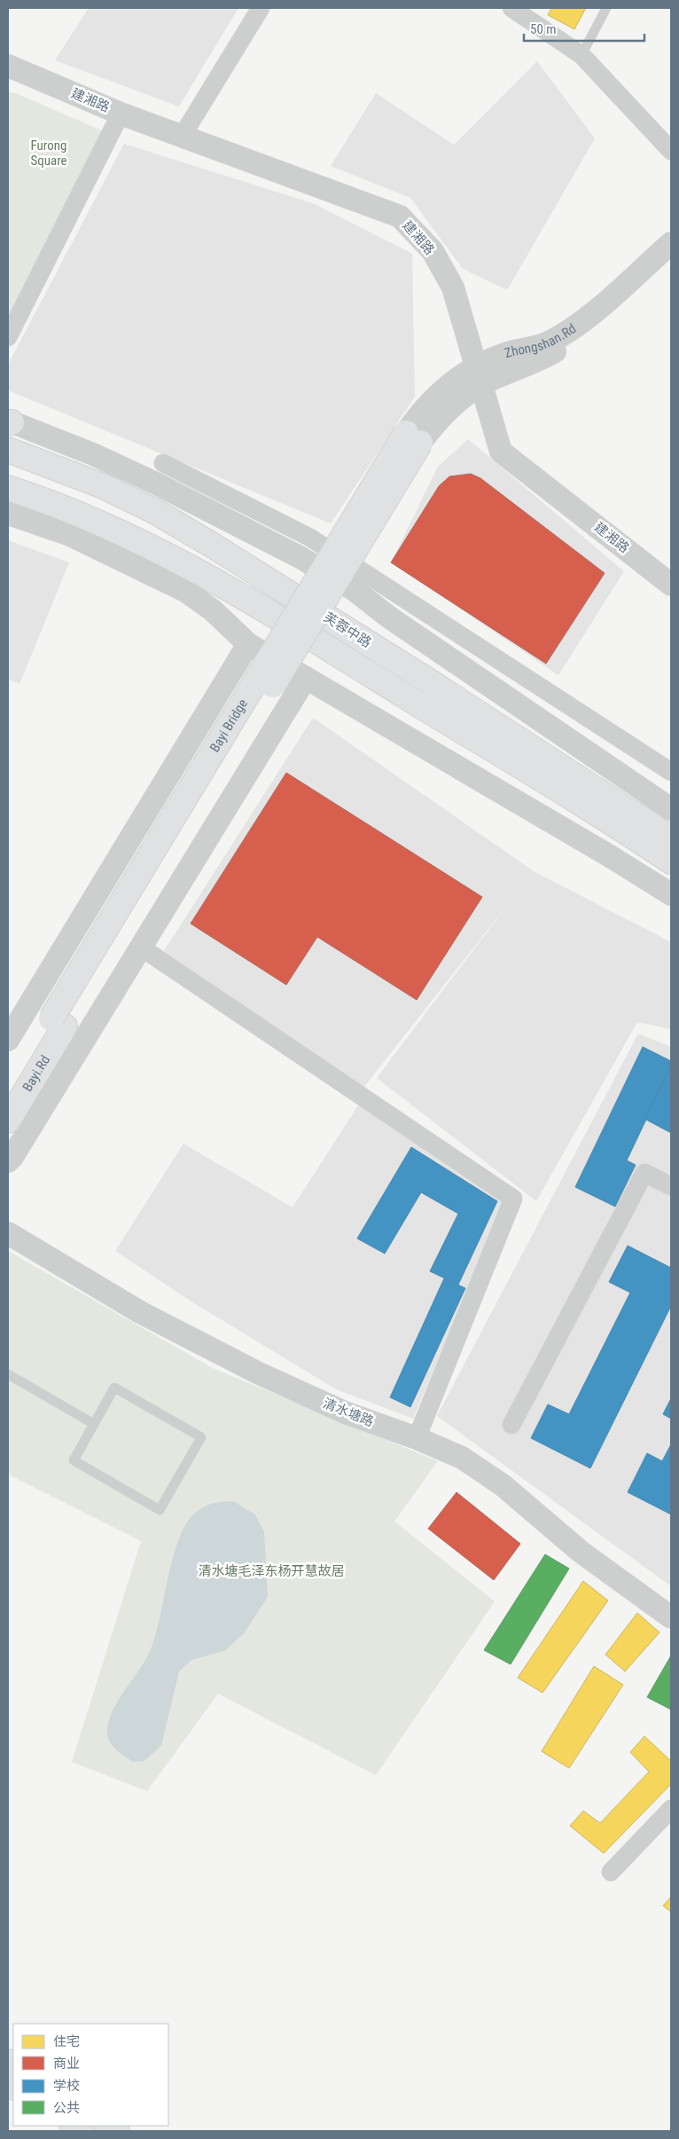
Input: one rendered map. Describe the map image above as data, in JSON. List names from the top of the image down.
{
  "streets": {
    "main road": ["芙蓉中路", "Bayi Bridge", "Bayi.Rd"],
    "street": ["建湘路", "Zhongshan.Rd", "清水塘路"]
  },
  "crossings": [
    ["建湘路", "Zhongshan.Rd"],
    ["Zhongshan.Rd", "Bayi Bridge"],
    ["Bayi Bridge", "Bayi.Rd"]
  ],
  "parks": ["Furong Square", "清水塘毛泽东杨开慧故居"],
  "legend": [
    "住宅",
    "商业",
    "学校",
    "公共"
  ],
  "scale_bar": "50 m"
}
